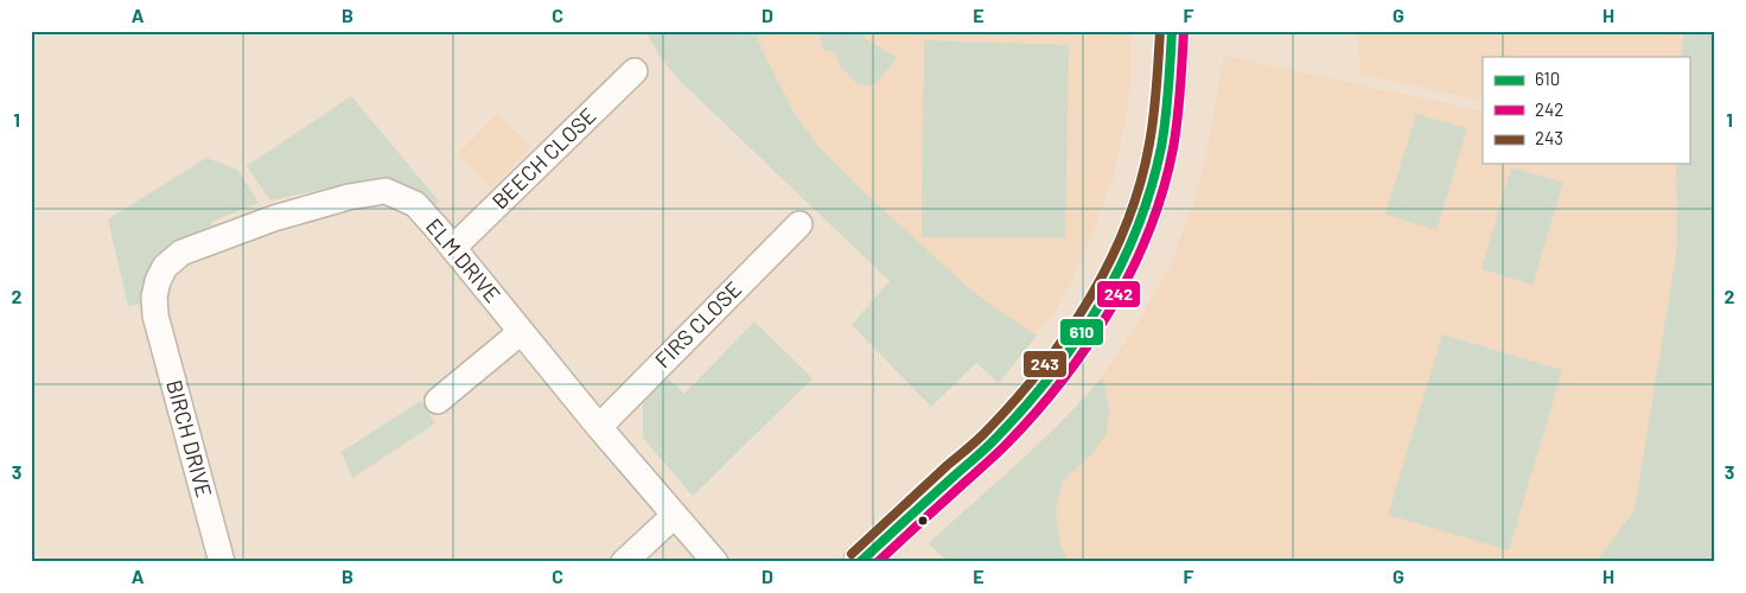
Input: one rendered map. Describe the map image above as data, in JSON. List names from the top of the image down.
{
  "streets": {
    "street": [
      "BEECH CLOSE",
      "ELM DRIVE",
      "FIRS CLOSE",
      "BIRCH DRIVE"
    ]
  },
  "crossings": [
    ["BEECH CLOSE", "ELM DRIVE"],
    ["ELM DRIVE", "FIRS CLOSE"],
    ["ELM DRIVE", "BIRCH DRIVE"]
  ],
  "lines": ["transit line 610", "transit line 242", "transit line 243"],
  "legend": ["610", "242", "243"],
  "grid": {
    "columns": [
      "A",
      "B",
      "C",
      "D",
      "E",
      "F",
      "G",
      "H"
    ],
    "rows": ["1", "2", "3"]
  }
}
